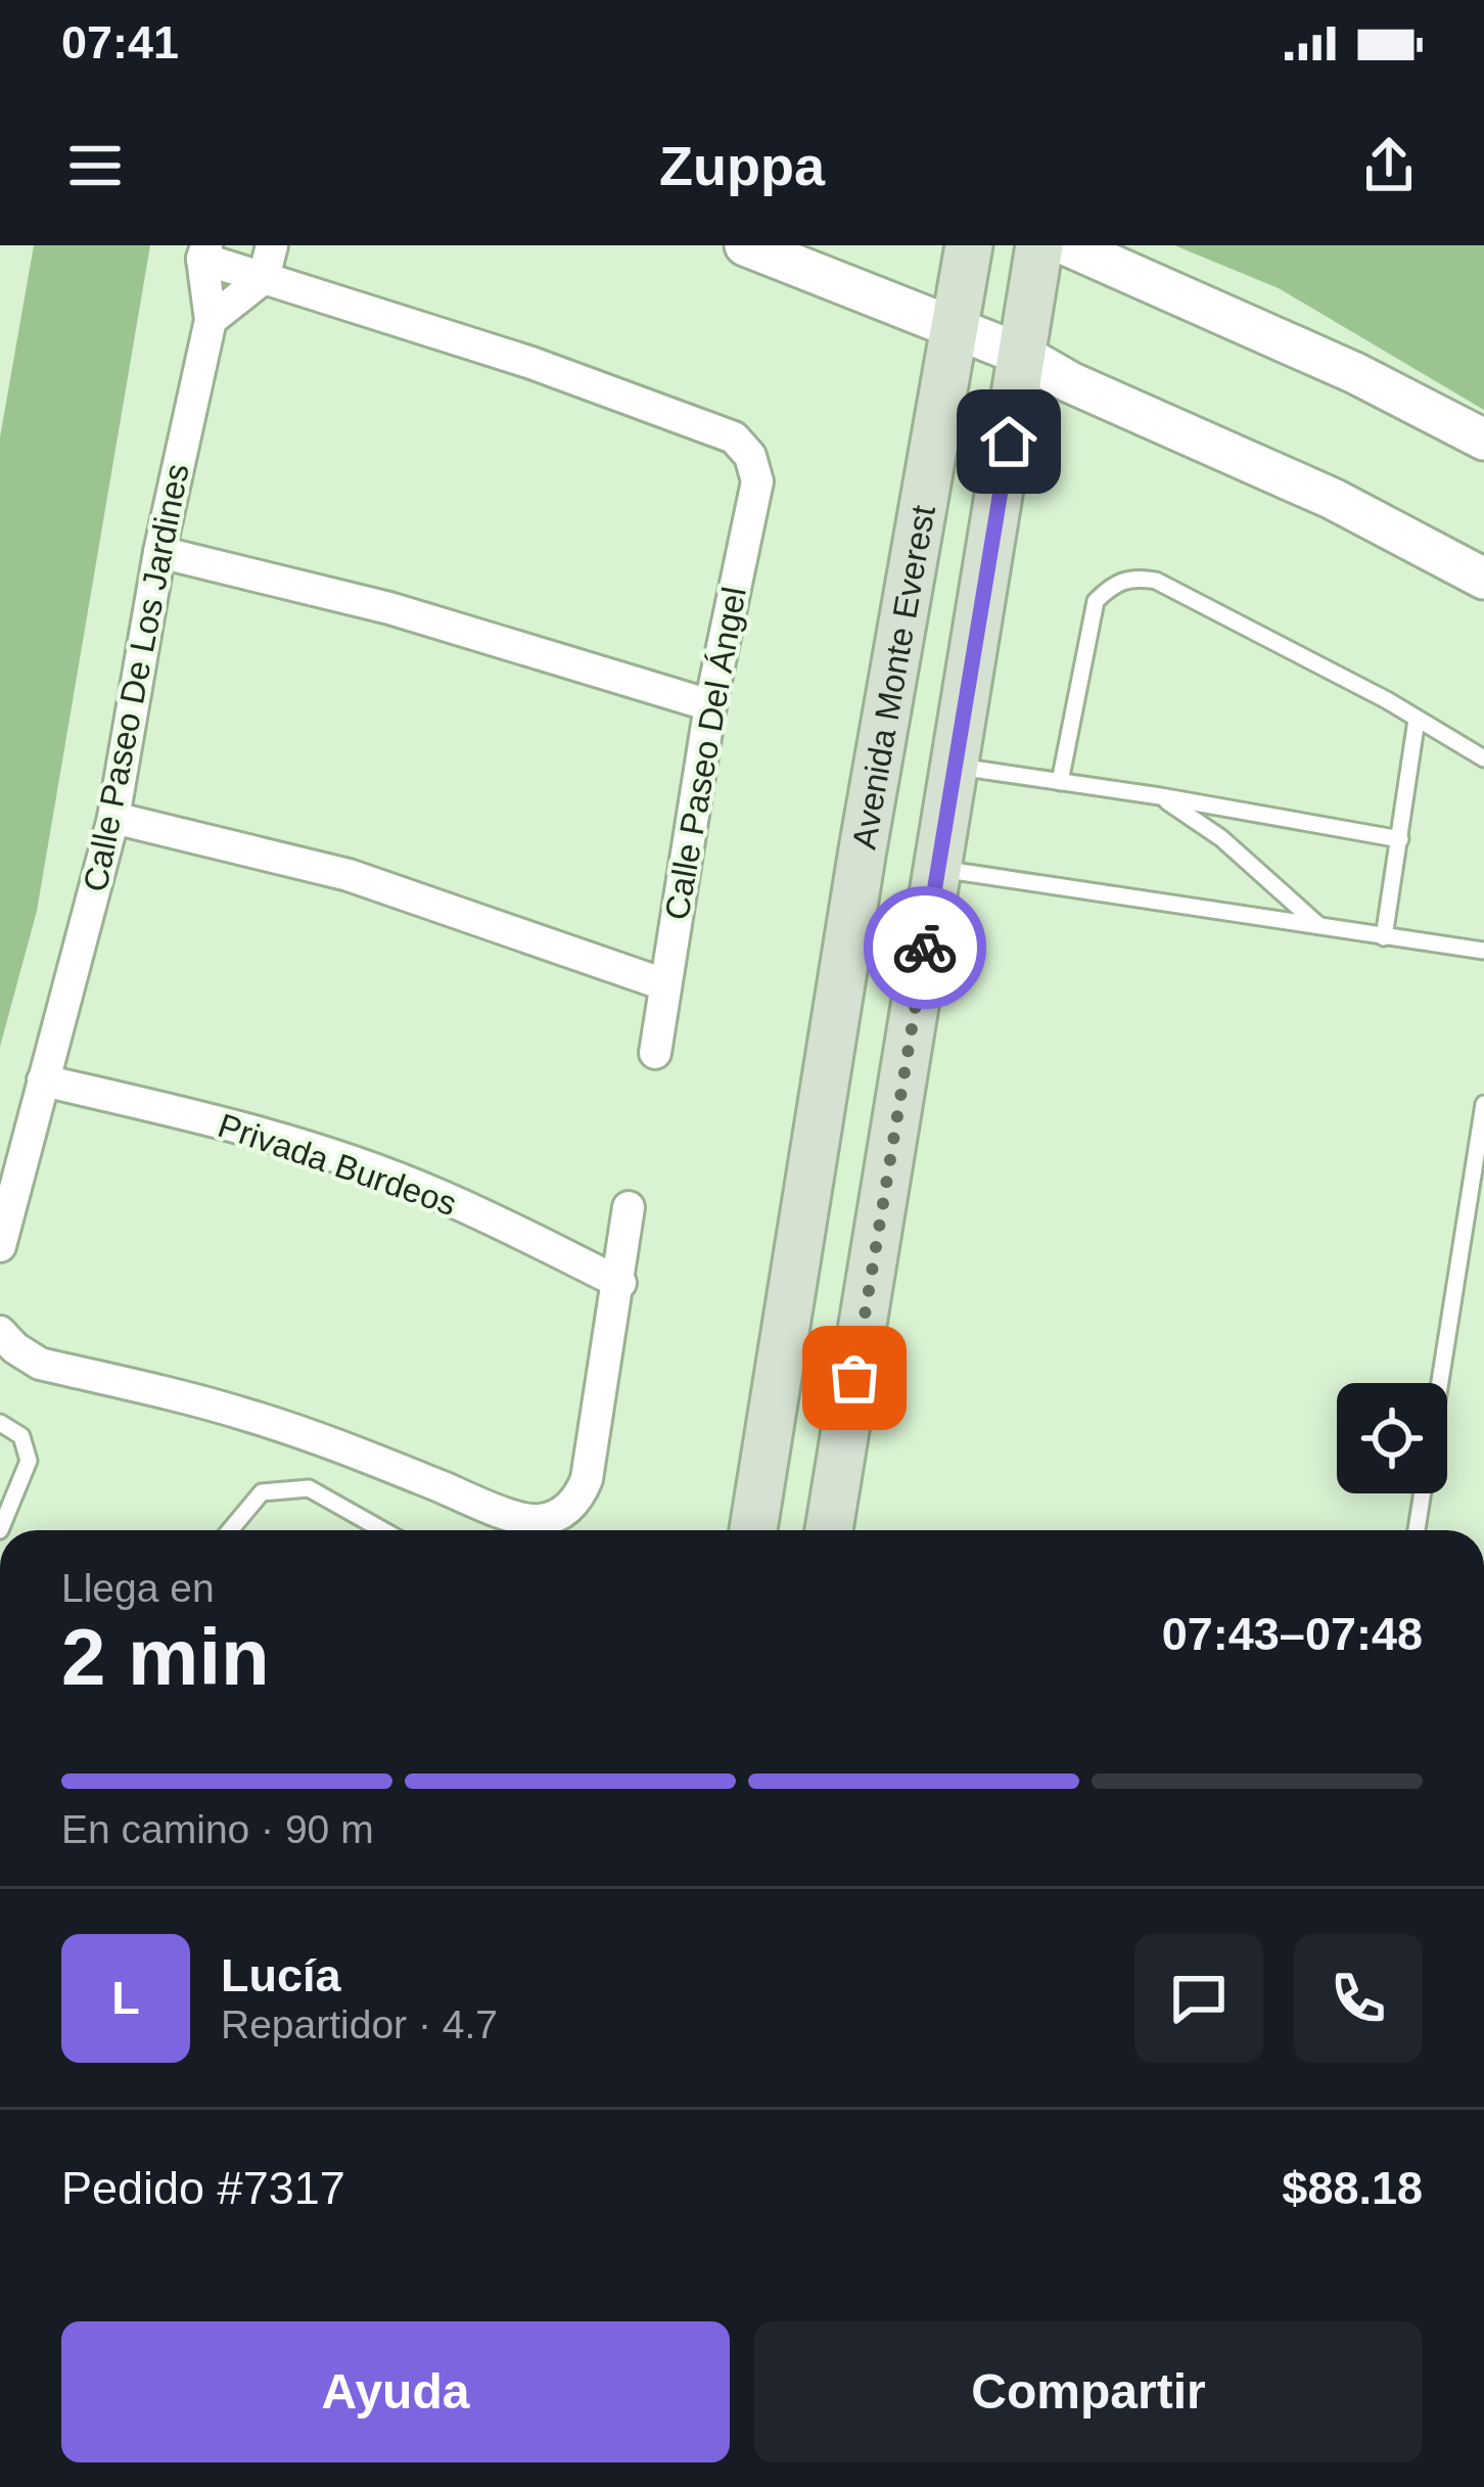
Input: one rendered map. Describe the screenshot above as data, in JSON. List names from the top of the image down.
{
  "streets": {
    "main road": ["Avenida Monte Everest"],
    "street": ["Calle Paseo De Los Jardines", "Calle Paseo Del Ángel", "Privada Burdeos"]
  },
  "crossings": [
    ["Calle Paseo De Los Jardines", "Privada Burdeos"]
  ],
  "page": {
    "status": "07:41",
    "header": "Zuppa",
    "heading": ["2 min", "Llega en", "07:43–07:48"],
    "panel": [
      "Lucía",
      "Repartidor · 4.7",
      "Pedido #7317",
      "$88.18"
    ],
    "bar": "En camino · 90 m",
    "round": "L",
    "buttons": ["Ayuda", "Compartir"]
  }
}
